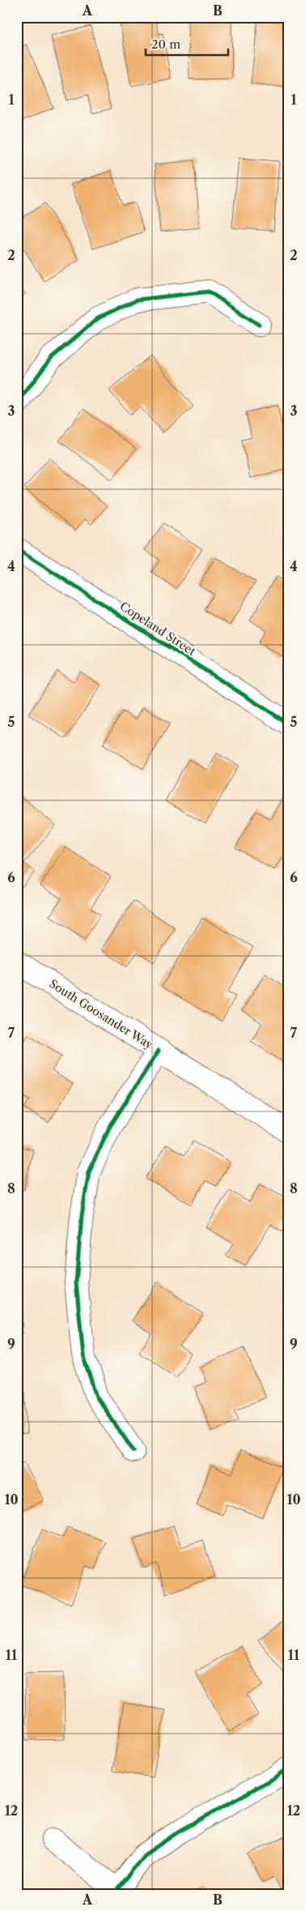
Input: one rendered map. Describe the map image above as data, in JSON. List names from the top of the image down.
{
  "streets": {
    "street": ["Copeland Street", "South Goosander Way"]
  },
  "scale_bar": "20 m",
  "grid": {
    "columns": ["A", "B"],
    "rows": [
      "1",
      "2",
      "3",
      "4",
      "5",
      "6",
      "7",
      "8",
      "9",
      "10",
      "11",
      "12"
    ]
  }
}
